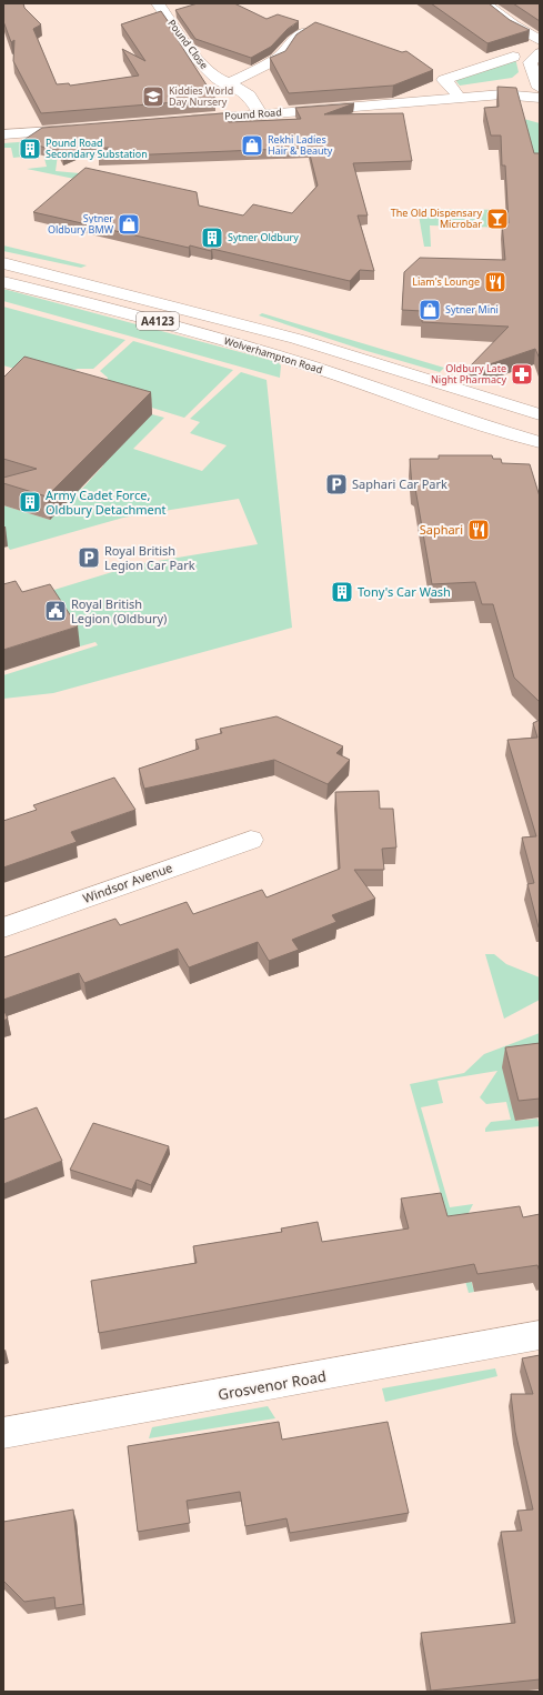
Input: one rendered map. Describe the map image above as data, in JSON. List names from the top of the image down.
{
  "streets": {
    "main road": [
      "Pound Close",
      "Pound Road",
      "A4123",
      "Wolverhampton Road",
      "Windsor Avenue",
      "Grosvenor Road"
    ]
  },
  "crossings": [
    ["Pound Close", "Pound Road"]
  ],
  "places": {
    "school or university": ["Kiddies World Day Nursery"],
    "shop": ["Rekhi Ladies Hair & Beauty", "Sytner Oldbury BMW", "Sytner Mini"],
    "building": [
      "Pound Road Secondary Substation",
      "Sytner Oldbury",
      "Army Cadet Force, Oldbury Detachment",
      "Tony's Car Wash"
    ],
    "bar": ["The Old Dispensary Microbar"],
    "restaurant": ["Liam's Lounge", "Saphari"],
    "pharmacy": ["Oldbury Late Night Pharmacy"],
    "parking": ["Saphari Car Park", "Royal British Legion Car Park"],
    "public building": ["Royal British Legion (Oldbury)"]
  }
}
